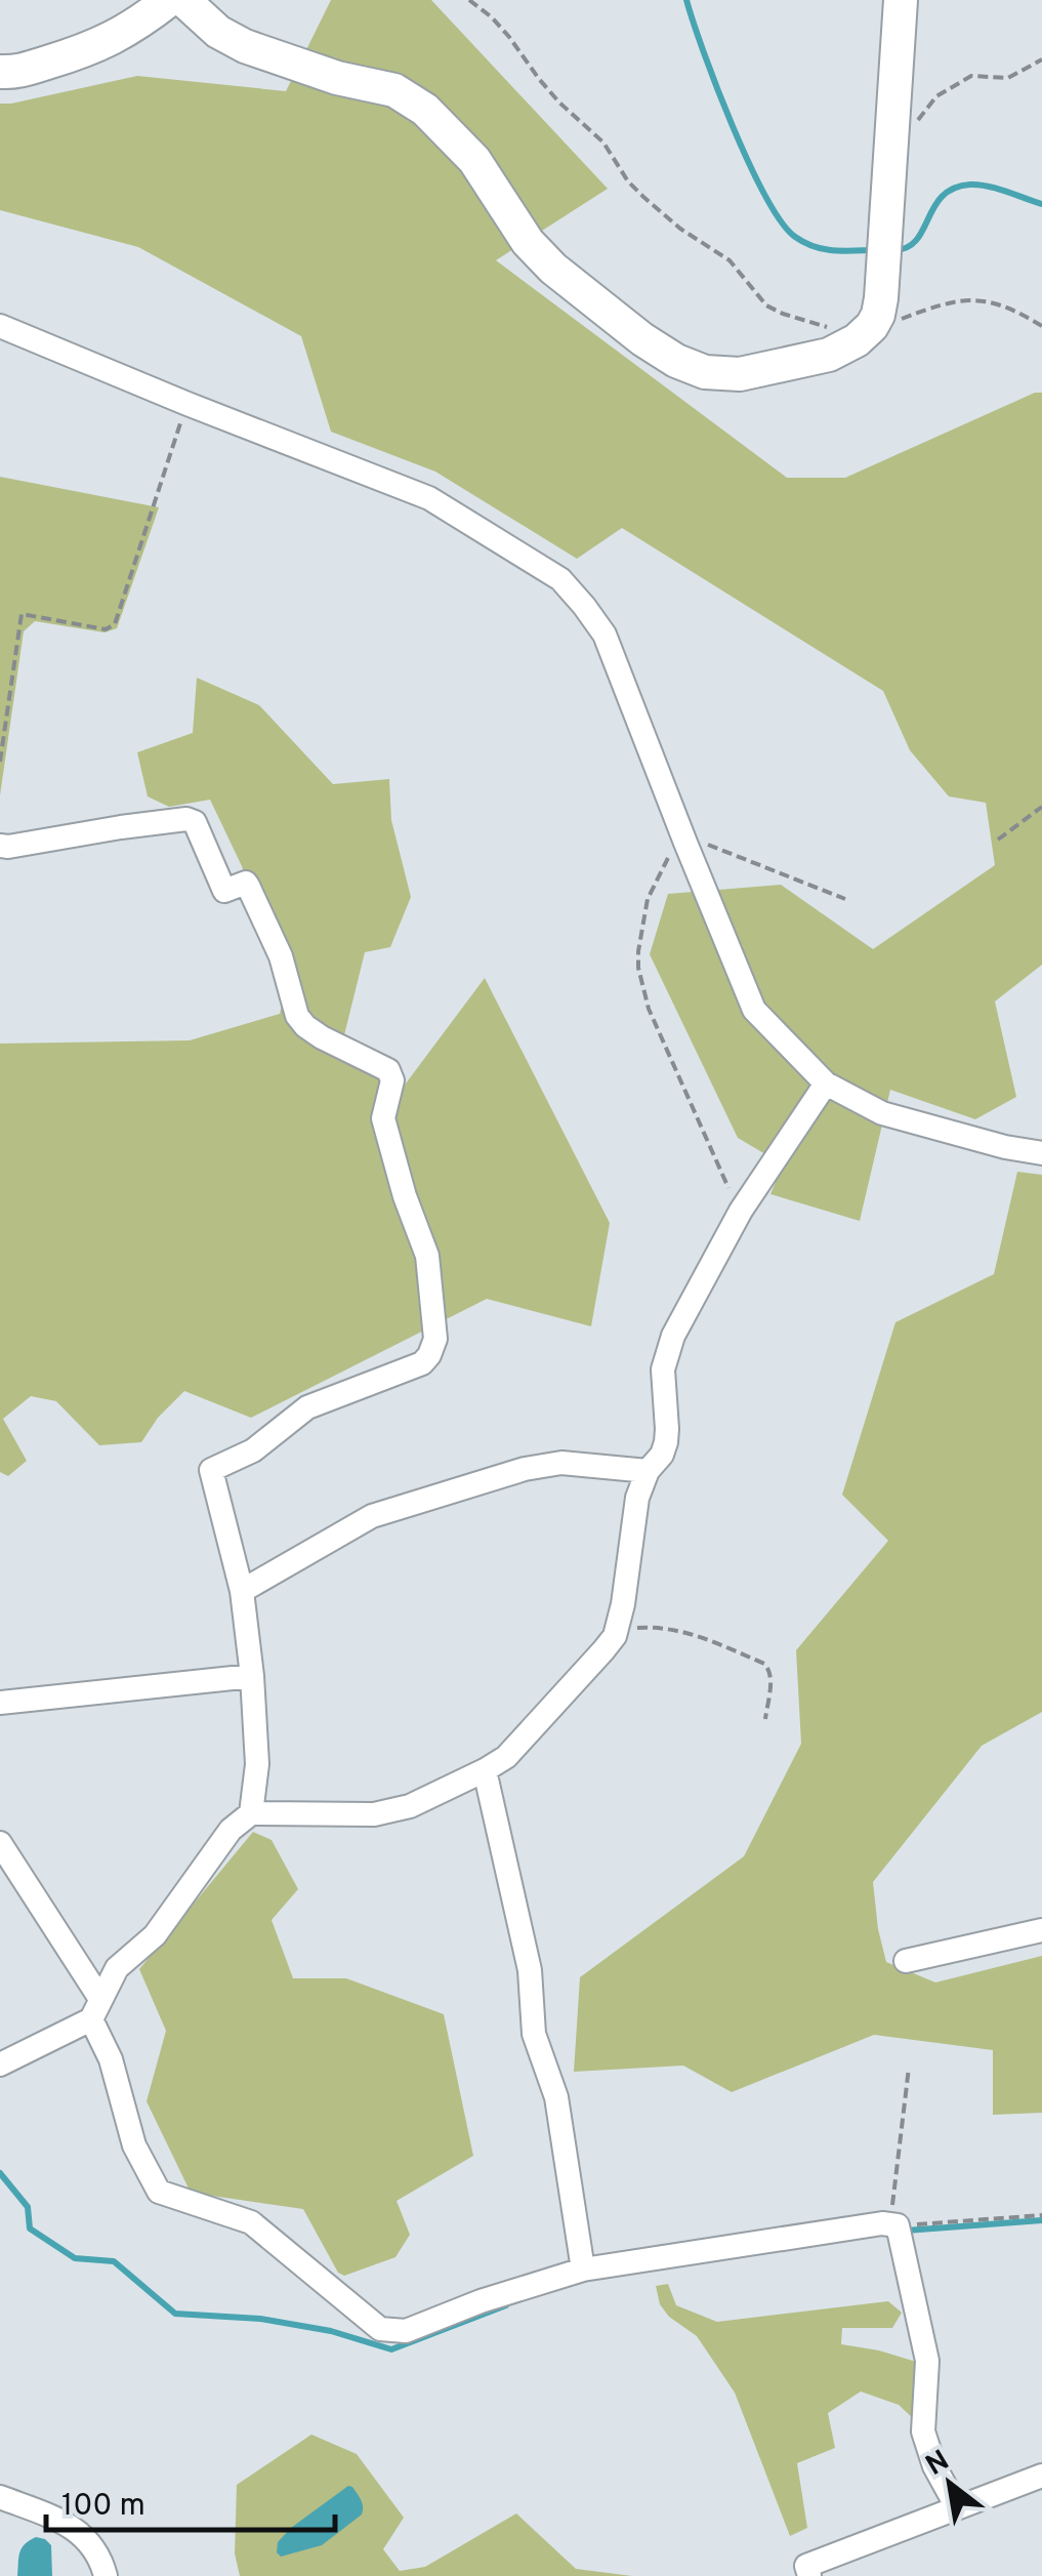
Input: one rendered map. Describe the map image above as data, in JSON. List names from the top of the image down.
{
  "scale_bar": "100 m",
  "north": "top left"
}
